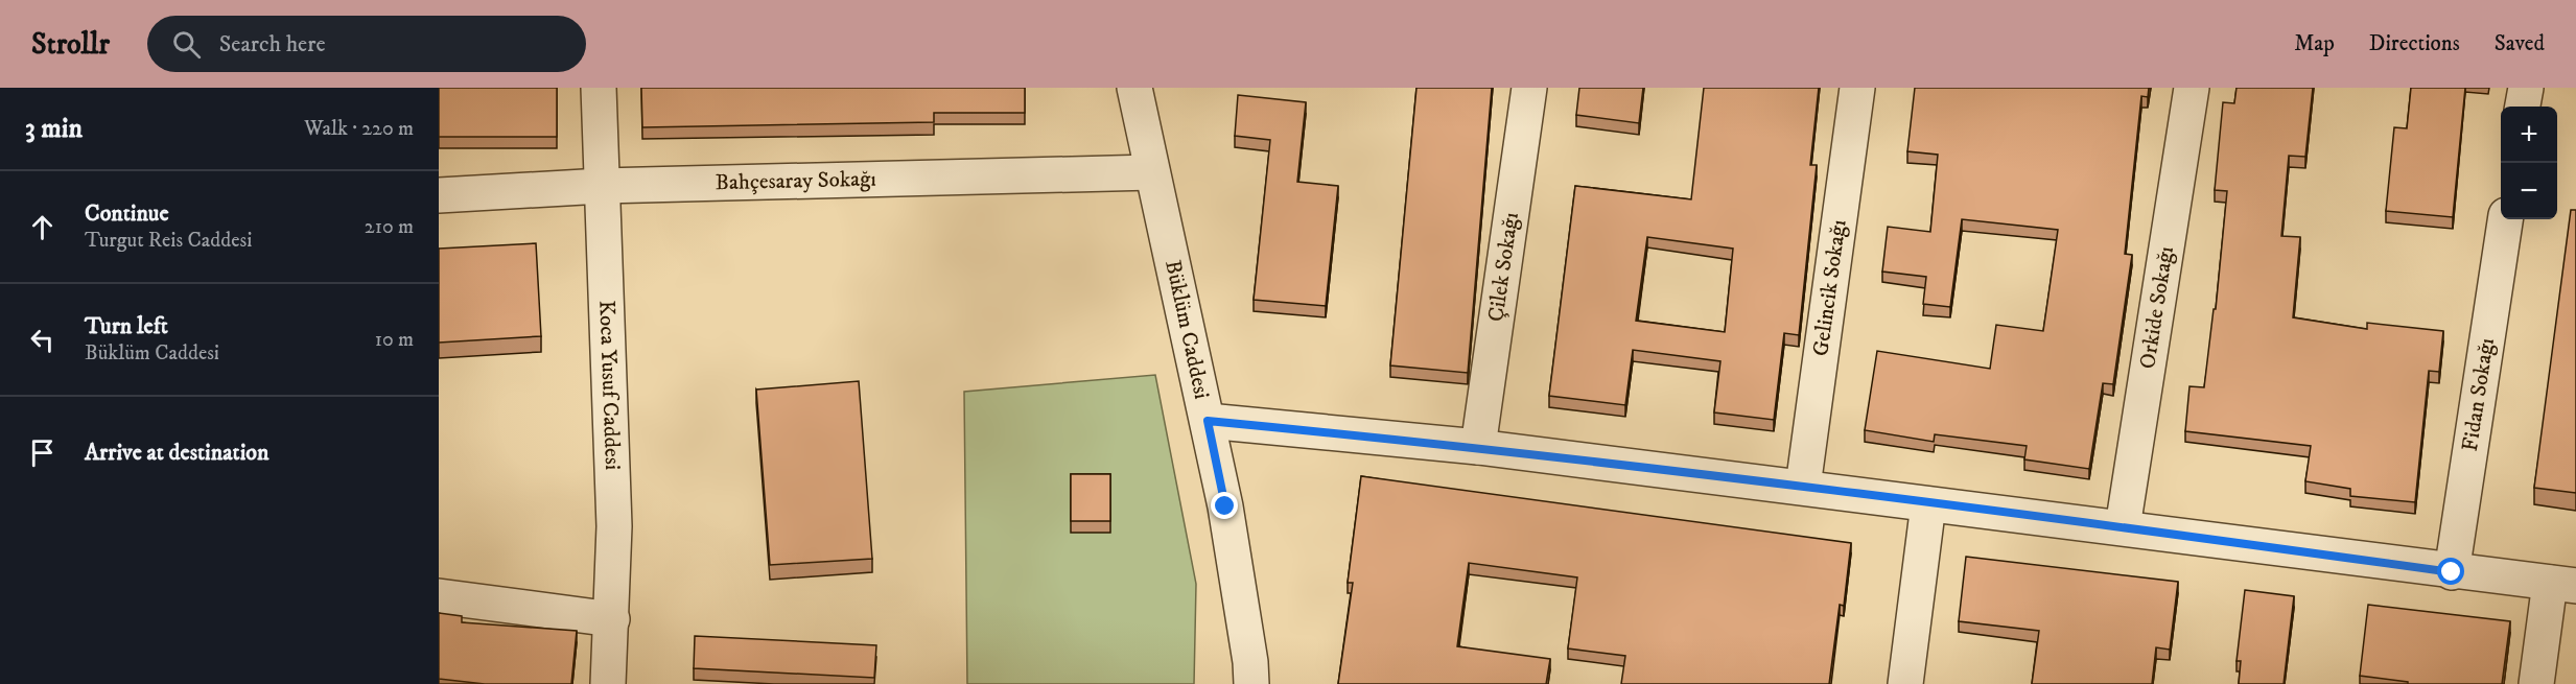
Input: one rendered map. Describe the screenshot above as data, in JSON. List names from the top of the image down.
{
  "streets": {
    "street": [
      "Bahçesaray Sokağı",
      "Çilek Sokağı",
      "Gelincik Sokağı",
      "Orkide Sokağı",
      "Büklüm Caddesi",
      "Koca Yusuf Caddesi",
      "Fidan Sokağı"
    ]
  },
  "crossings": [
    ["Bahçesaray Sokağı", "Büklüm Caddesi"],
    ["Bahçesaray Sokağı", "Koca Yusuf Caddesi"]
  ],
  "page": {
    "header": "Strollr",
    "search": "Search here",
    "nav": ["Map", "Directions", "Saved"],
    "heading": ["3 min", "Walk · 220 m"],
    "map_buttons": ["+", "−"],
    "list": [
      ["Continue", "Turgut Reis Caddesi", "210 m"],
      ["Turn left", "Büklüm Caddesi", "10 m"],
      "Arrive at destination"
    ]
  }
}
